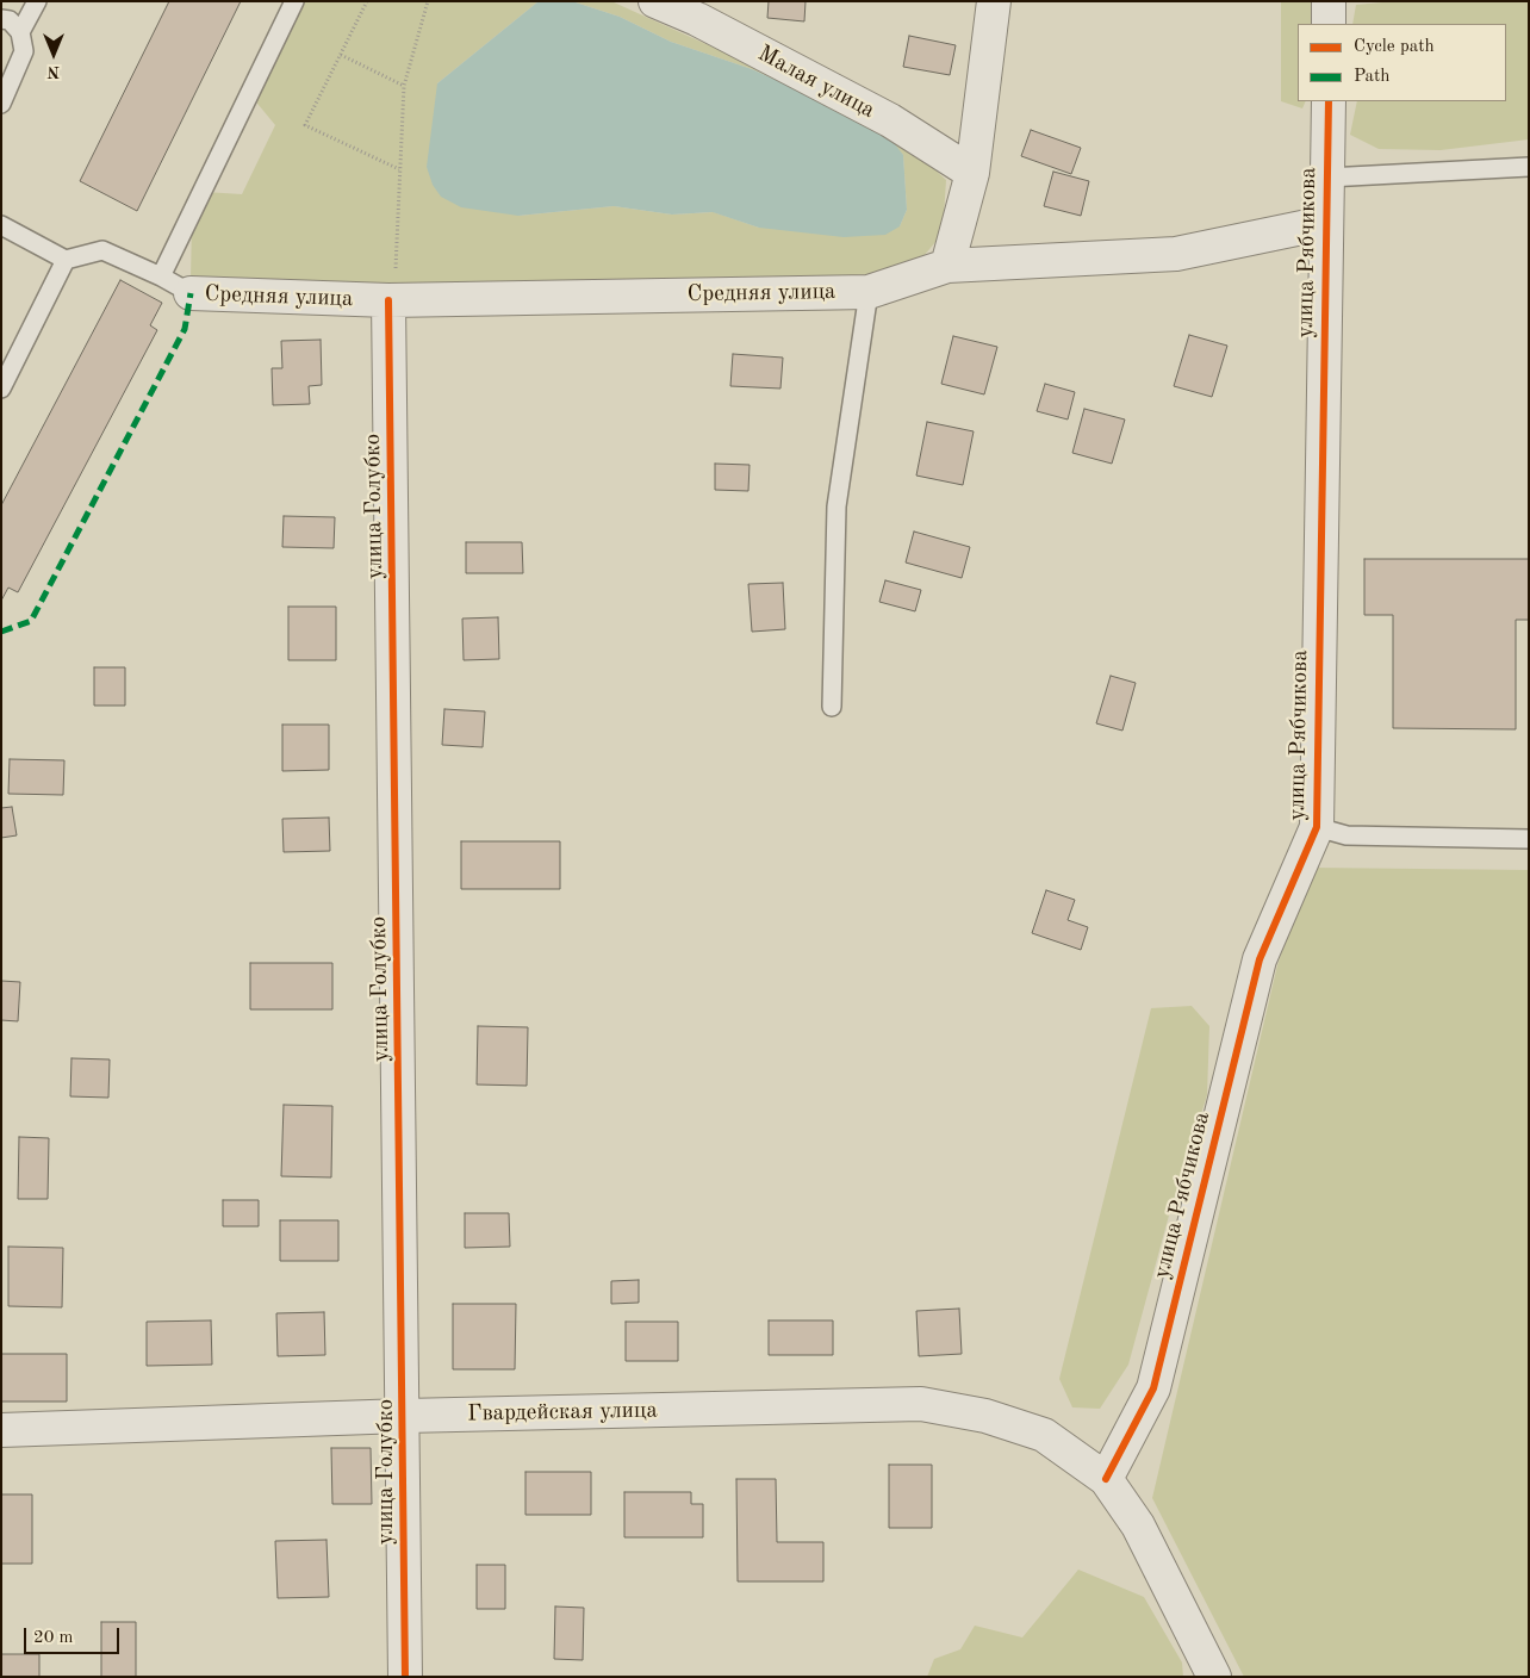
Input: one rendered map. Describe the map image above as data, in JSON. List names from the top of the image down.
{
  "streets": {
    "street": [
      "Малая улица",
      "улица Рябчикова",
      "Средняя улица",
      "улица Голубко",
      "Гвардейская улица"
    ]
  },
  "crossings": [
    ["улица Рябчикова", "Средняя улица"],
    ["улица Рябчикова", "Гвардейская улица"],
    ["Средняя улица", "улица Голубко"],
    ["улица Голубко", "Гвардейская улица"]
  ],
  "legend": ["Cycle path", "Path"],
  "scale_bar": "20 m",
  "north": "bottom"
}
